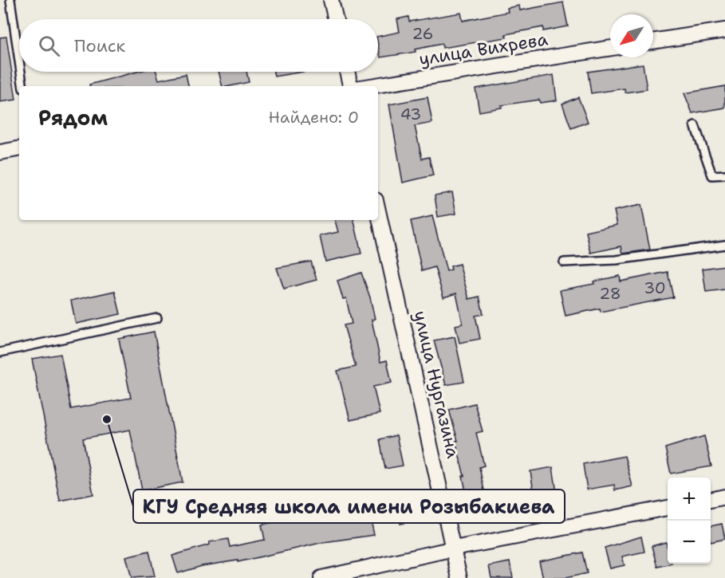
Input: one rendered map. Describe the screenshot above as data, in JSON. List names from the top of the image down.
{
  "streets": {
    "street": ["улица Вихрева", "улица Нургазина"]
  },
  "places": ["КГУ Средняя школа имени Розыбакиева"],
  "house_numbers": [
    "26",
    "43",
    "30",
    "28"
  ],
  "north": "bottom left",
  "page": {
    "search": "Поиск",
    "heading": ["Рядом", "Найдено: 0"],
    "map_buttons": ["+", "−"]
  }
}
